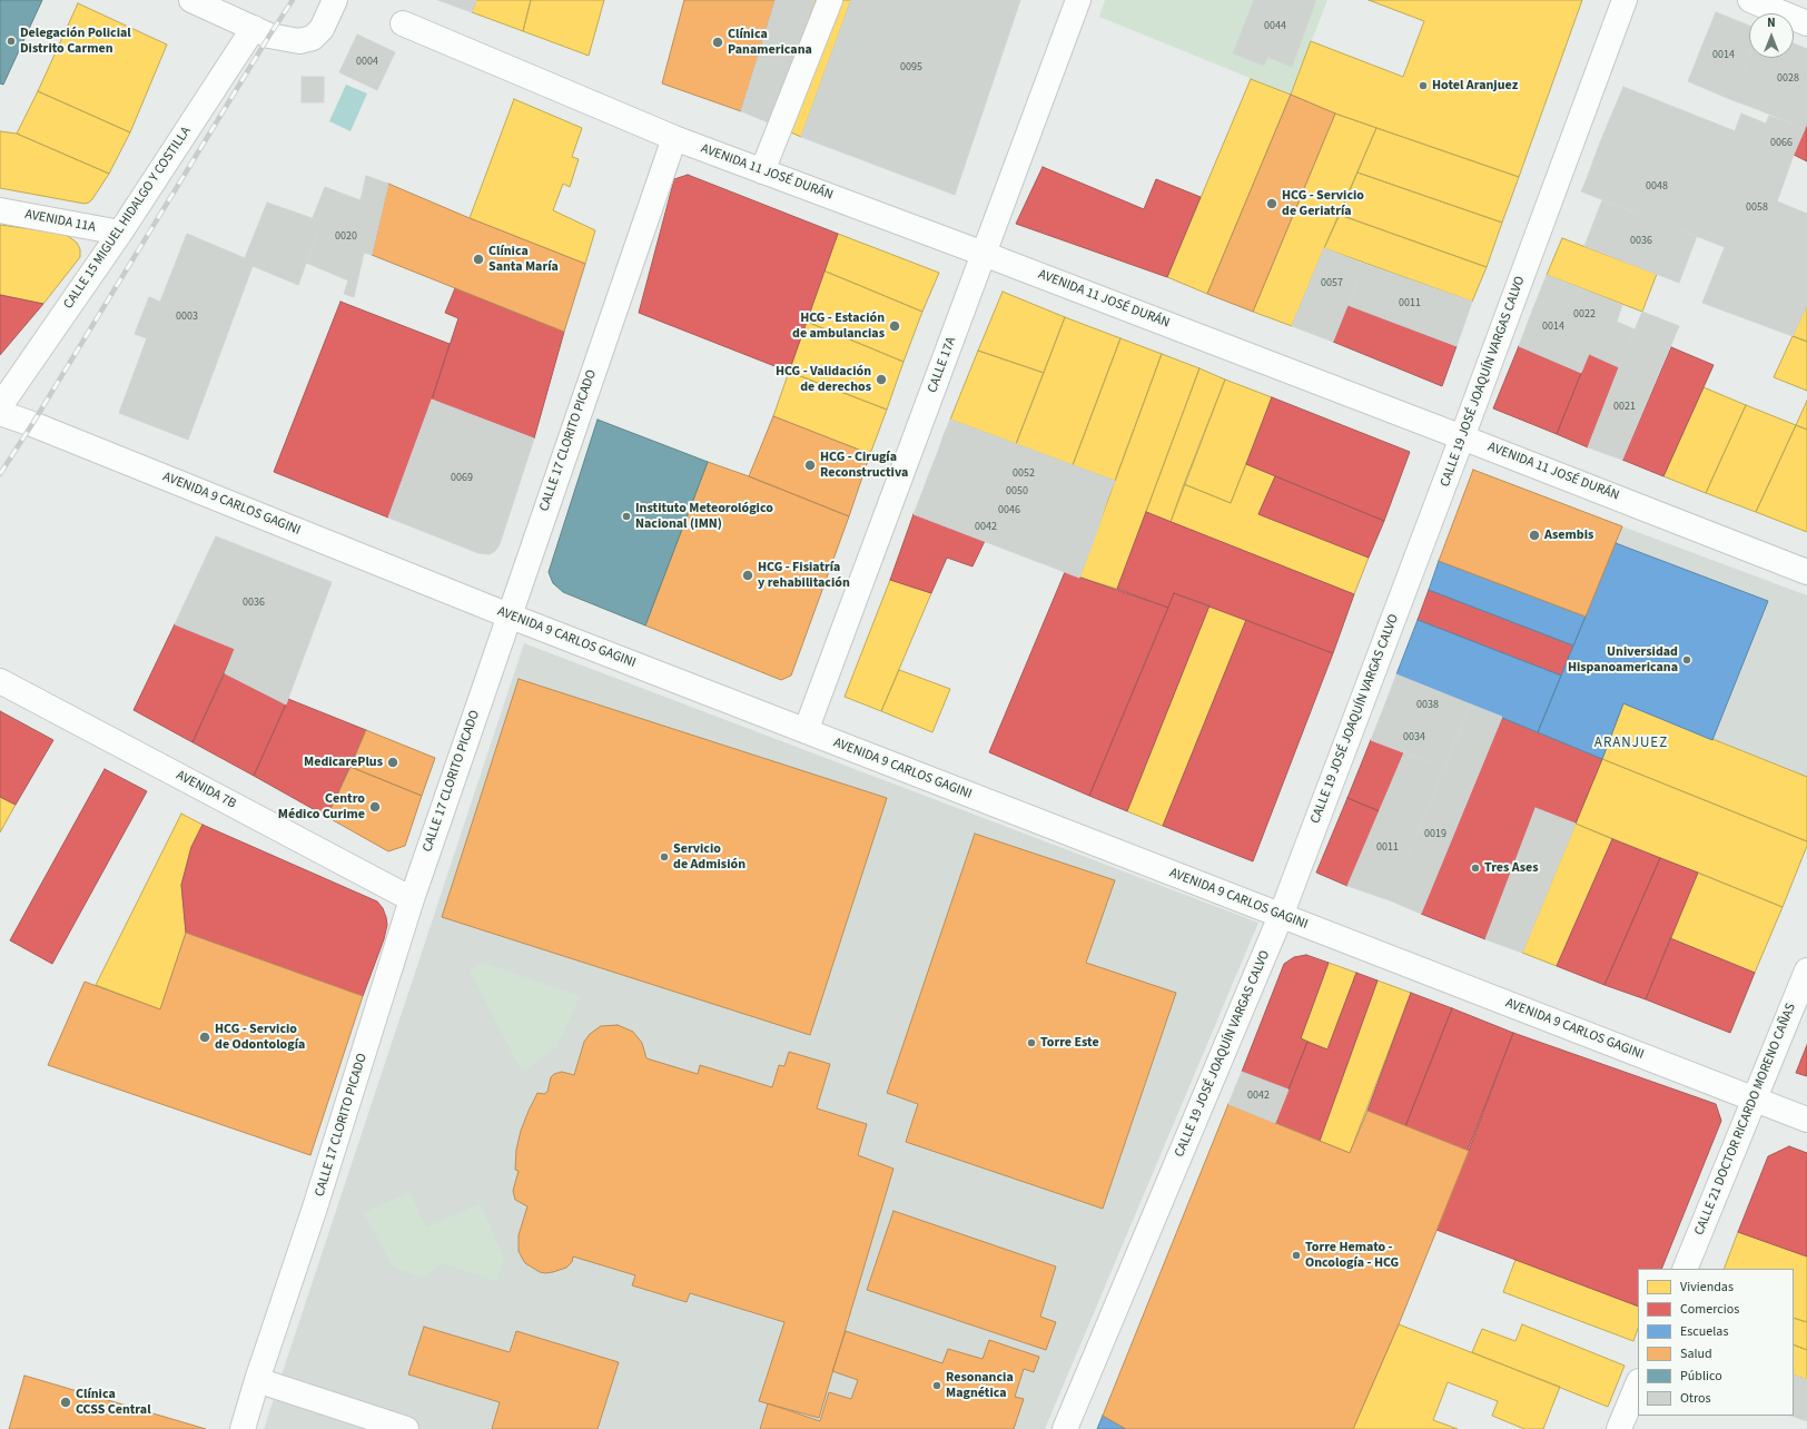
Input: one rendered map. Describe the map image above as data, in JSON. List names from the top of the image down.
{
  "streets": {
    "street": [
      "AVENIDA 11 JOSÉ DURÁN",
      "CALLE 15 MIGUEL HIDALGO Y COSTILLA",
      "AVENIDA 11A",
      "CALLE 17A",
      "CALLE 19 JOSÉ JOAQUÍN VARGAS CALVO",
      "CALLE 17 CLORITO PICADO",
      "AVENIDA 9 CARLOS GAGINI",
      "AVENIDA 7B",
      "CALLE 21 DOCTOR RICARDO MORENO CAÑAS"
    ]
  },
  "crossings": [
    ["AVENIDA 11 JOSÉ DURÁN", "CALLE 17A"],
    ["AVENIDA 11 JOSÉ DURÁN", "CALLE 19 JOSÉ JOAQUÍN VARGAS CALVO"],
    ["AVENIDA 11 JOSÉ DURÁN", "CALLE 17 CLORITO PICADO"],
    ["CALLE 15 MIGUEL HIDALGO Y COSTILLA", "AVENIDA 11A"],
    ["CALLE 17A", "AVENIDA 9 CARLOS GAGINI"],
    ["CALLE 19 JOSÉ JOAQUÍN VARGAS CALVO", "AVENIDA 9 CARLOS GAGINI"],
    ["CALLE 17 CLORITO PICADO", "AVENIDA 9 CARLOS GAGINI"],
    ["CALLE 17 CLORITO PICADO", "AVENIDA 7B"],
    ["AVENIDA 9 CARLOS GAGINI", "CALLE 21 DOCTOR RICARDO MORENO CAÑAS"]
  ],
  "districts": ["ARANJUEZ"],
  "places": [
    "Delegación Policial Distrito Carmen",
    "Clínica Panamericana",
    "Hotel Aranjuez",
    "HCG - Servicio de Geriatría",
    "Clínica Santa María",
    "HCG - Estación de ambulancias",
    "HCG - Validación de derechos",
    "HCG - Cirugía Reconstructiva",
    "Instituto Meteorológico Nacional (IMN)",
    "Asembis",
    "HCG - Fisiatría y rehabilitación",
    "Universidad Hispanoamericana",
    "MedicarePlus",
    "Centro Médico Curime",
    "Servicio de Admisión",
    "Tres Ases",
    "HCG - Servicio de Odontología",
    "Torre Este",
    "Torre Hemato - Oncología - HCG",
    "Resonancia Magnética",
    "Clínica CCSS Central"
  ],
  "house_numbers": [
    "0044",
    "0014",
    "0004",
    "0095",
    "0028",
    "0066",
    "0048",
    "0058",
    "0020",
    "0036",
    "0057",
    "0011",
    "0022",
    "0003",
    "0014",
    "0021",
    "0052",
    "0069",
    "0050",
    "0046",
    "0042",
    "0036",
    "0038",
    "0034",
    "0019",
    "0011",
    "0042"
  ],
  "legend": [
    "Viviendas",
    "Comercios",
    "Escuelas",
    "Salud",
    "Público",
    "Otros"
  ],
  "north": "top"
}
